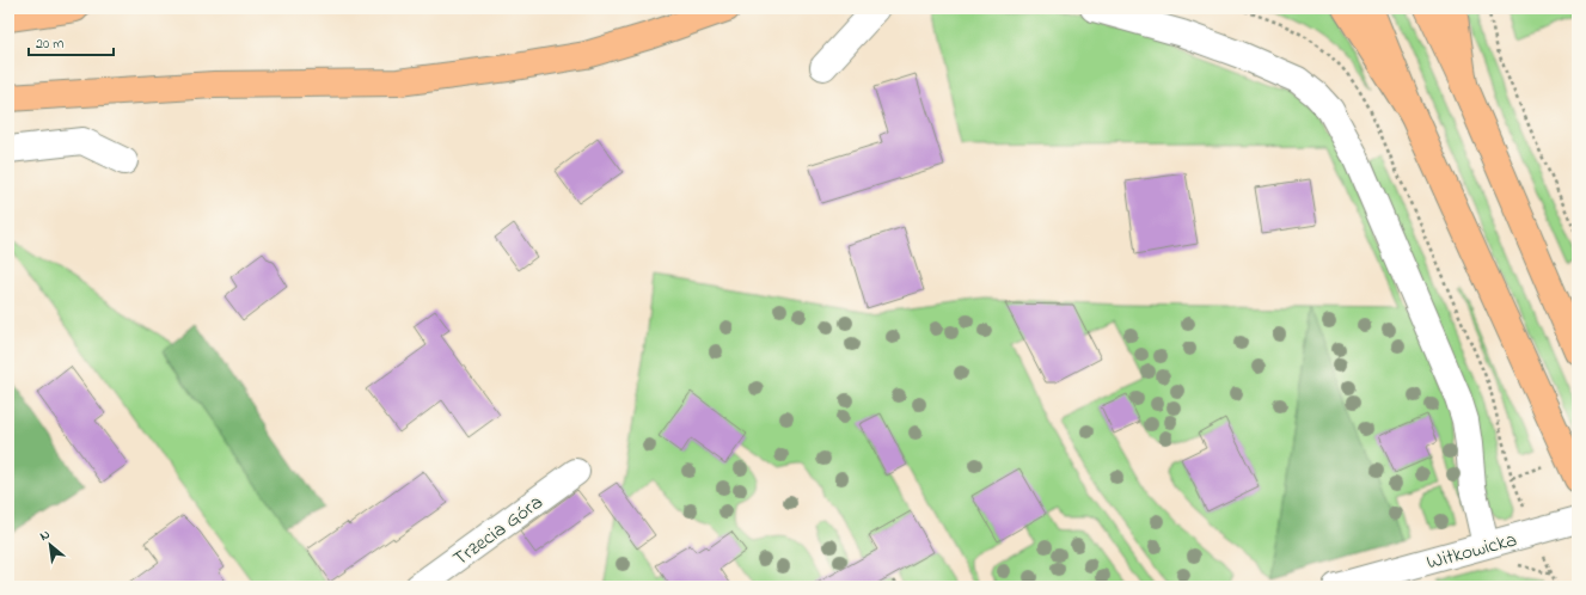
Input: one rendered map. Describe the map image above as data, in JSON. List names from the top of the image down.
{
  "streets": {
    "street": ["Trzecia Góra", "Witkowicka"]
  },
  "scale_bar": "20 m",
  "north": "top left"
}
